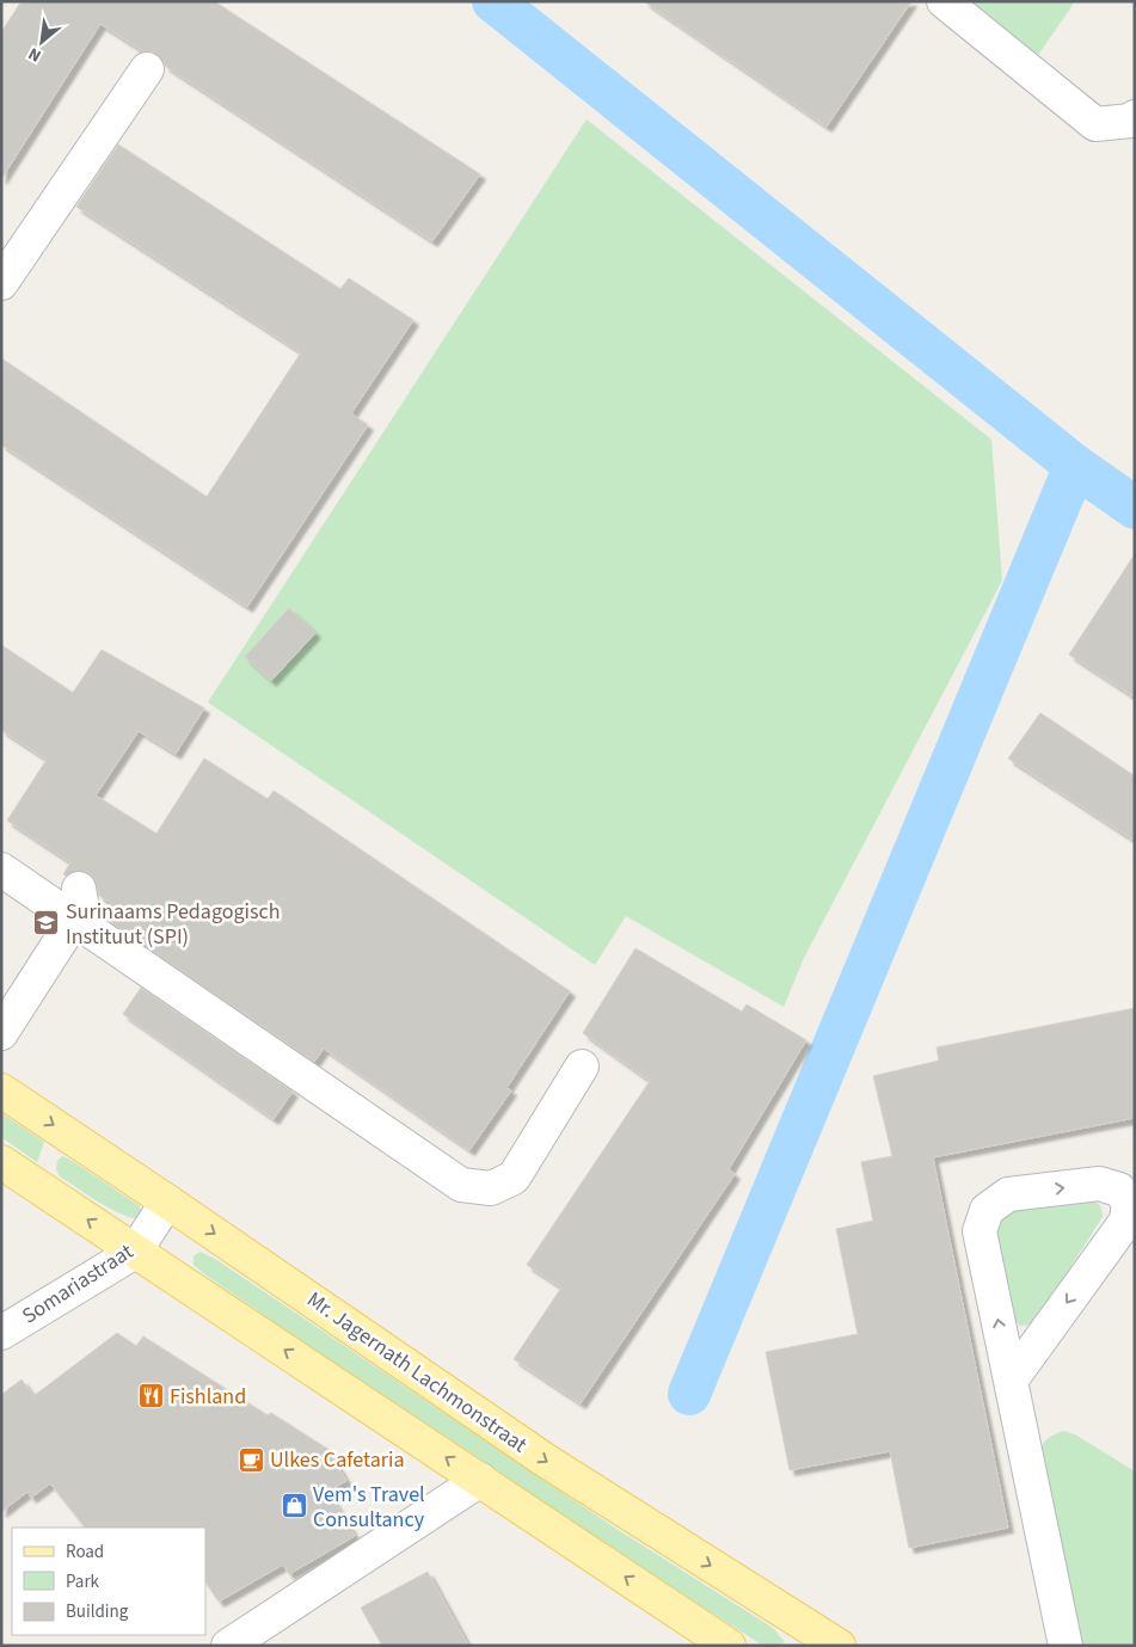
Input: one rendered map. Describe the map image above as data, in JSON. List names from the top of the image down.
{
  "streets": {
    "main road": ["Mr. Jagernath Lachmonstraat"],
    "street": ["Somariastraat"]
  },
  "crossings": [
    ["Somariastraat", "Mr. Jagernath Lachmonstraat"]
  ],
  "places": {
    "school or university": ["Surinaams Pedagogisch Instituut (SPI)"],
    "restaurant": ["Fishland"],
    "cafe": ["Ulkes Cafetaria"],
    "shop": ["Vem's Travel Consultancy"]
  },
  "legend": ["Road", "Park", "Building"],
  "north": "bottom left"
}
